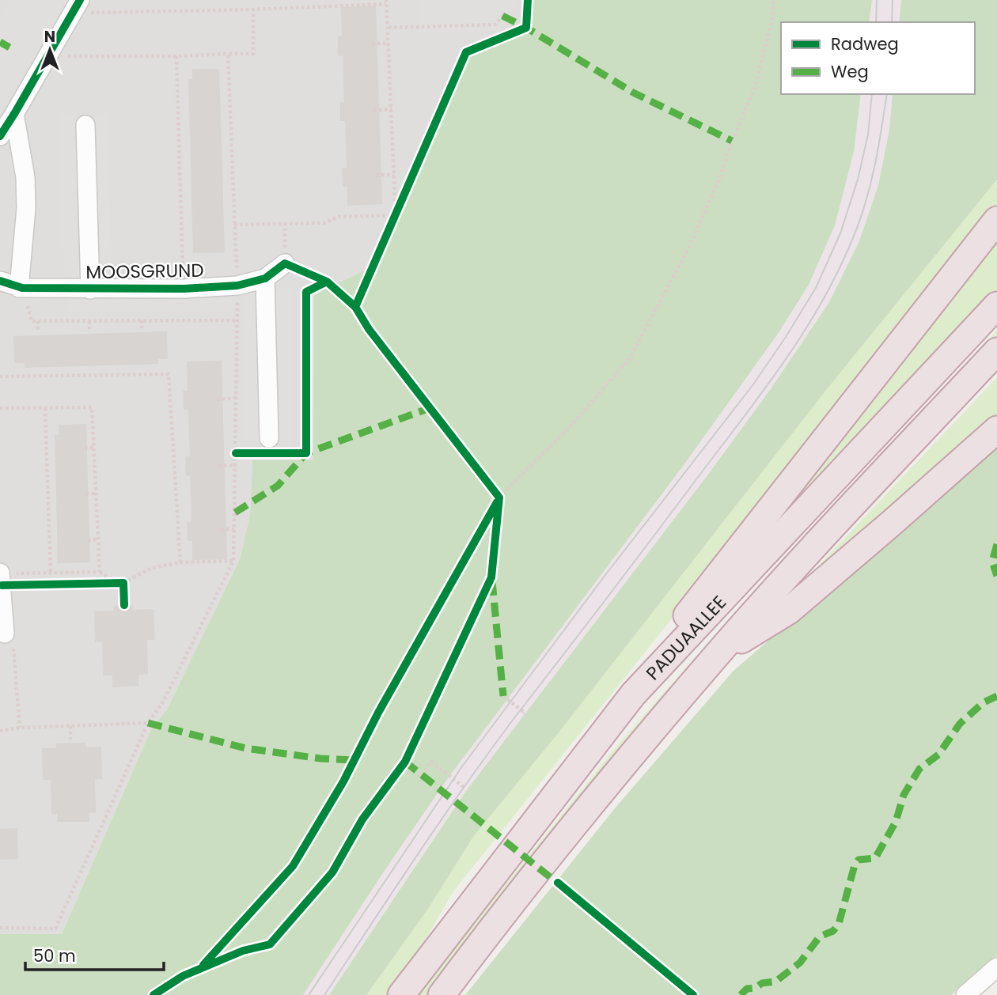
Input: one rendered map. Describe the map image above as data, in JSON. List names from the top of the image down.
{
  "streets": {
    "highway": ["PADUAALLEE"],
    "street": ["MOOSGRUND"]
  },
  "legend": ["Radweg", "Weg"],
  "scale_bar": "50 m",
  "north": "top"
}
